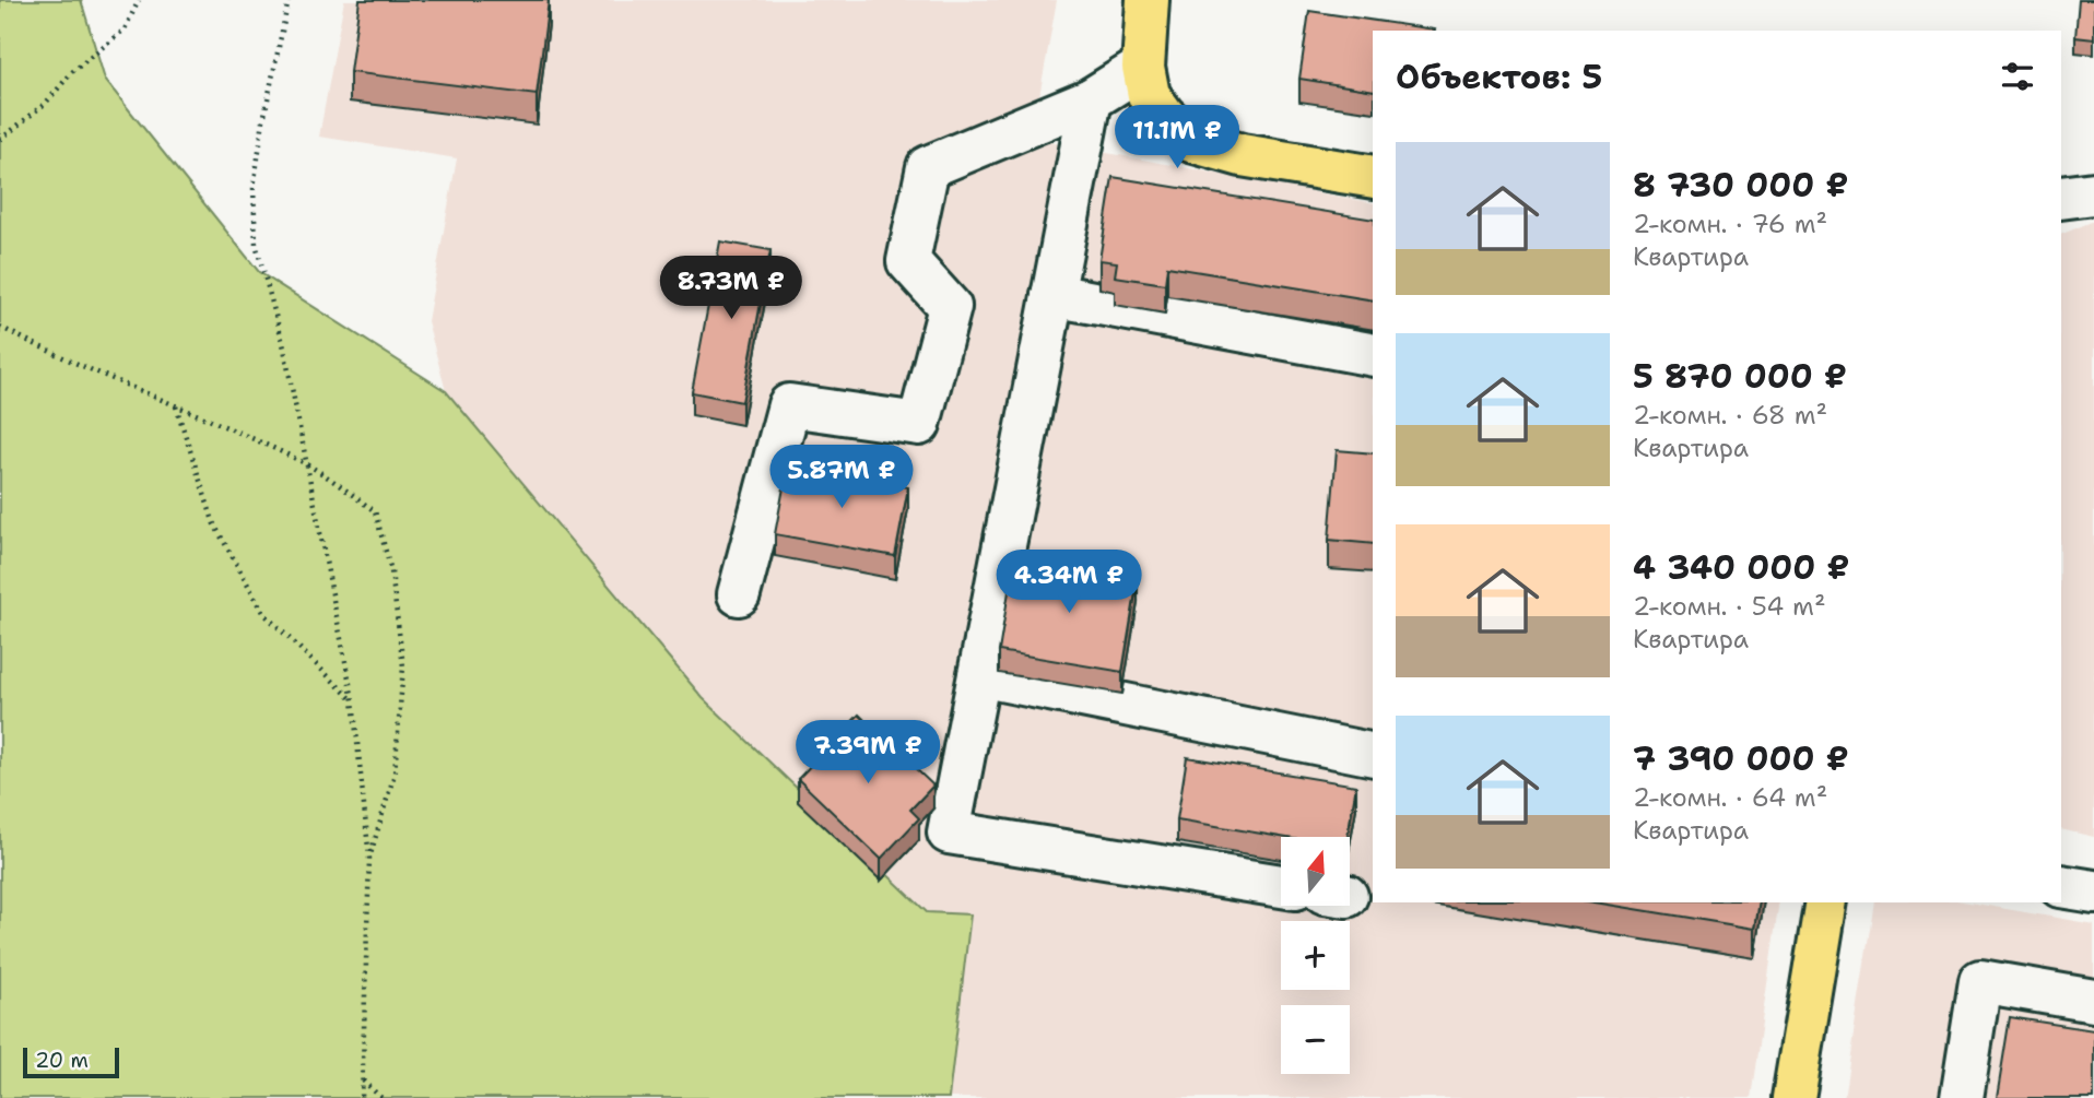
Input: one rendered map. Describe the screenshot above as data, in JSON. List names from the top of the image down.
{
  "scale_bar": "20 m",
  "north": "top",
  "page": {
    "heading": "Объектов: 5",
    "price": [
      "11.1M ₽",
      "8.73M ₽",
      "5.87M ₽",
      "4.34M ₽",
      "7.39M ₽"
    ],
    "list": [
      {
        "name": "8 730 000 ₽",
        "note": "2-комн. · 76 m² · Квартира"
      },
      {
        "name": "5 870 000 ₽",
        "note": "2-комн. · 68 m² · Квартира"
      },
      {
        "name": "4 340 000 ₽",
        "note": "2-комн. · 54 m² · Квартира"
      },
      {
        "name": "7 390 000 ₽",
        "note": "2-комн. · 64 m² · Квартира"
      }
    ],
    "map_buttons": ["+", "−"],
    "scale": "20 m"
  }
}
